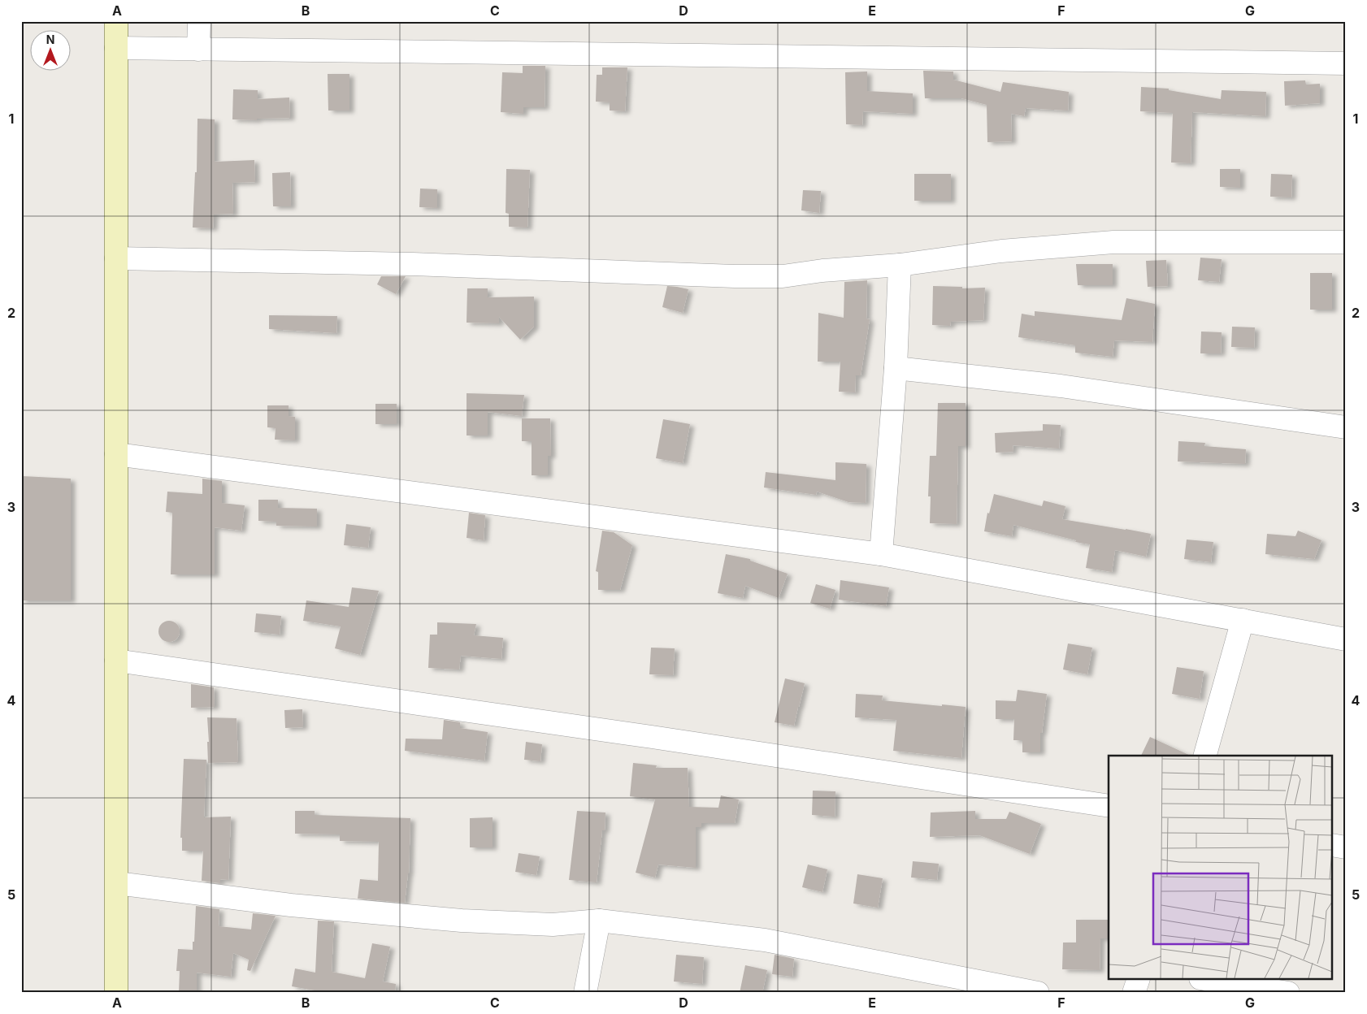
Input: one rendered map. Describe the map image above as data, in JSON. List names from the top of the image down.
{
  "north": "top",
  "grid": {
    "columns": [
      "A",
      "B",
      "C",
      "D",
      "E",
      "F",
      "G"
    ],
    "rows": [
      "1",
      "2",
      "3",
      "4",
      "5"
    ]
  }
}
